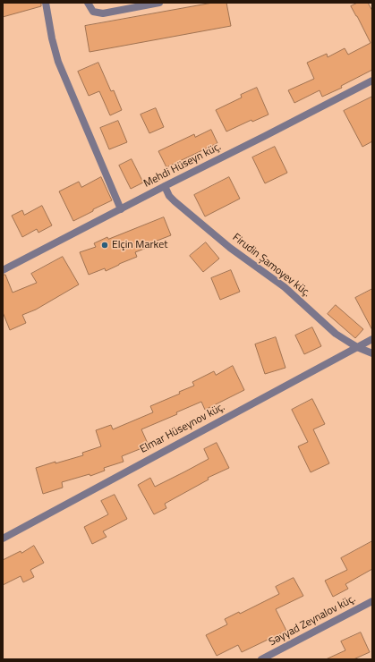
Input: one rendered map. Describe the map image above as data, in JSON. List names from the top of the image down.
{
  "streets": {
    "street": [
      "Mehdi Hüseyn küç.",
      "Firudin Şamoyev küç.",
      "Elmar Hüseynov küç.",
      "Səyyad Zeynalov küç."
    ]
  },
  "crossings": [
    ["Mehdi Hüseyn küç.", "Firudin Şamoyev küç."],
    ["Firudin Şamoyev küç.", "Elmar Hüseynov küç."]
  ],
  "places": ["Elçin Market"]
}
